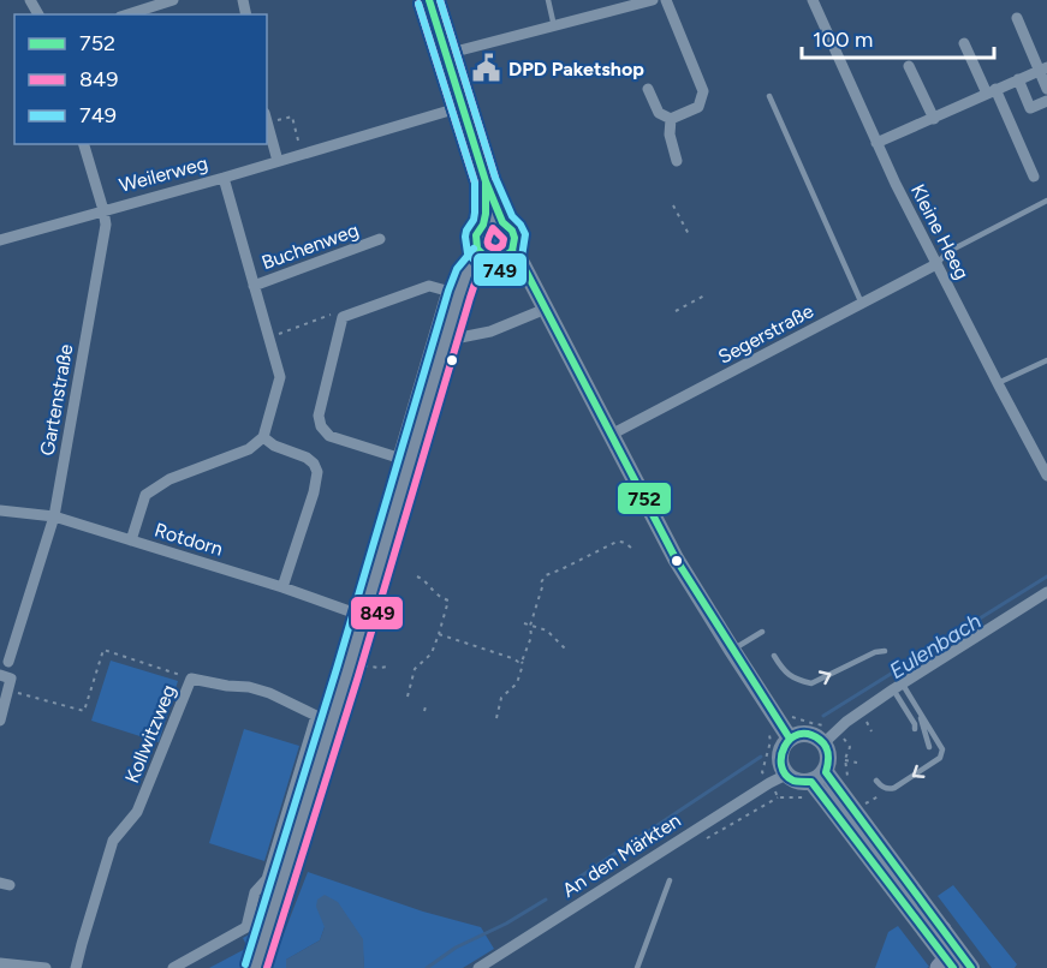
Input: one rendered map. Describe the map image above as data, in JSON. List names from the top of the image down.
{
  "streets": {
    "street": [
      "Weilerweg",
      "Kleine Heeg",
      "Buchenweg",
      "Segerstraße",
      "Gartenstraße",
      "Rotdorn",
      "Kollwitzweg",
      "An den Märkten"
    ]
  },
  "crossings": [
    ["Weilerweg", "Buchenweg"],
    ["Weilerweg", "Gartenstraße"],
    ["Kleine Heeg", "Segerstraße"],
    ["Gartenstraße", "Rotdorn"]
  ],
  "water": ["Eulenbach"],
  "places": {
    "public building": ["DPD Paketshop"]
  },
  "lines": ["transit line 752", "transit line 849", "transit line 749"],
  "legend": ["752", "849", "749"],
  "scale_bar": "100 m"
}
